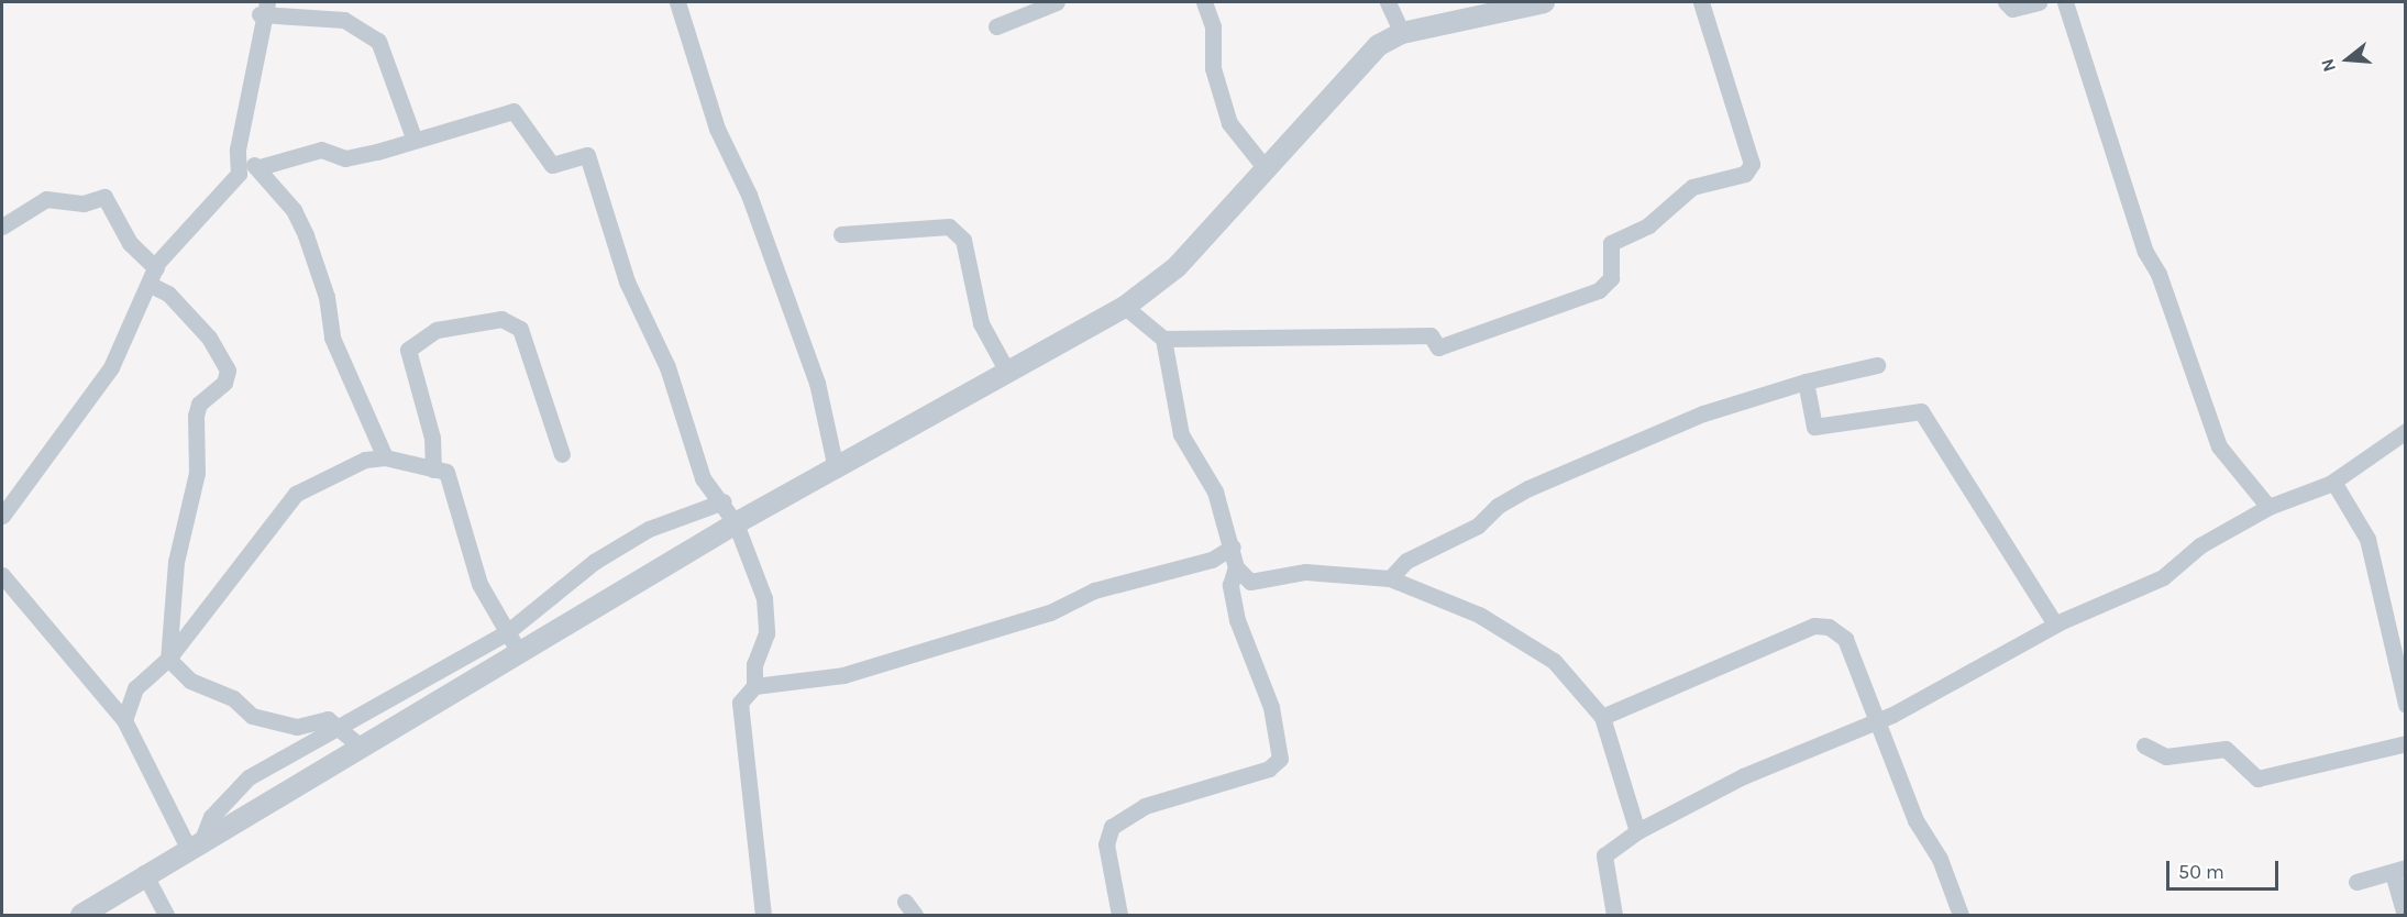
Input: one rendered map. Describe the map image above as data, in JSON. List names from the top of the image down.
{
  "scale_bar": "50 m",
  "north": "left"
}
